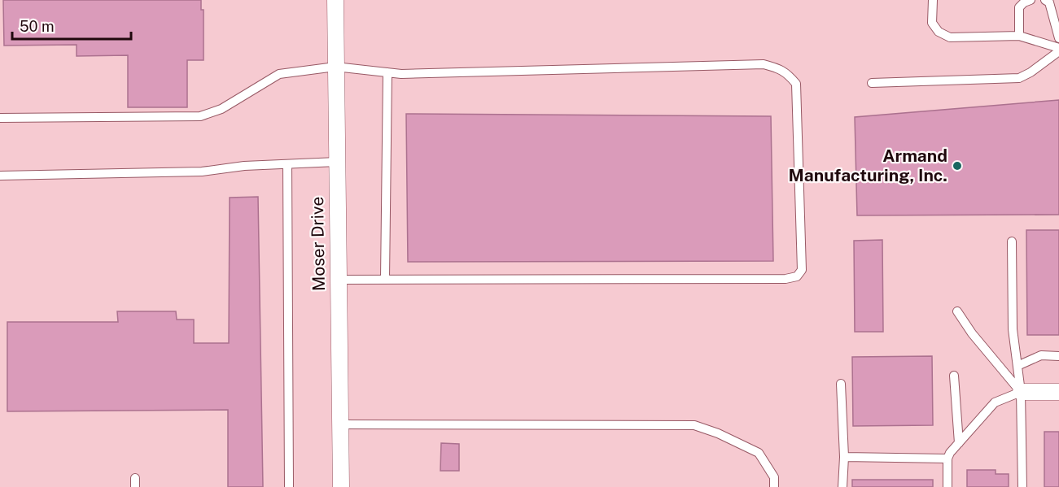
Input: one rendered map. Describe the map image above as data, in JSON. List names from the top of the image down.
{
  "streets": {
    "street": ["Moser Drive"]
  },
  "places": ["Armand Manufacturing, Inc."],
  "scale_bar": "50 m"
}
